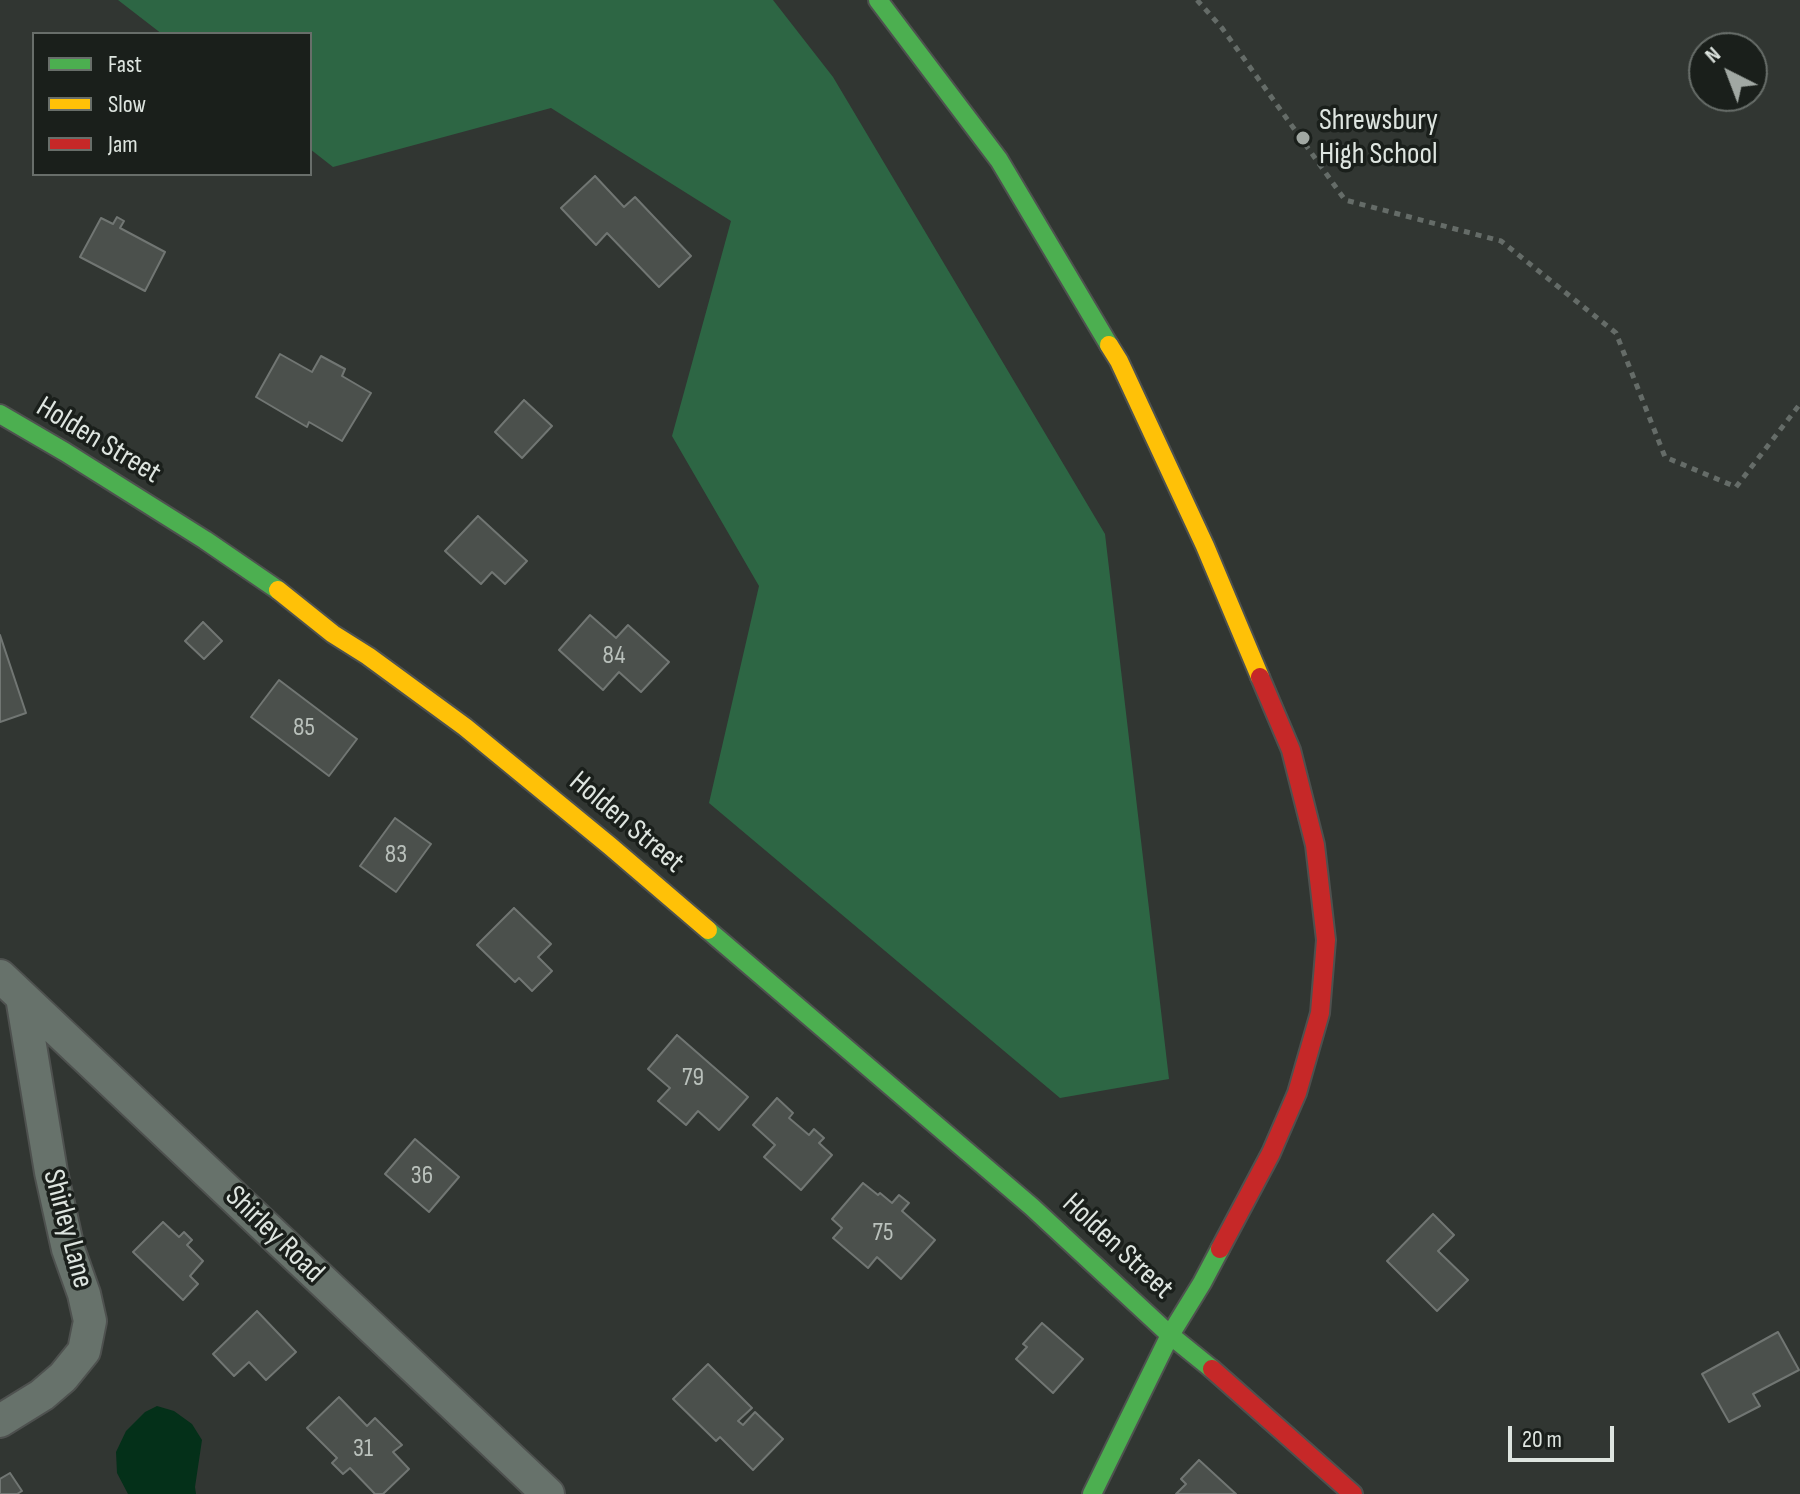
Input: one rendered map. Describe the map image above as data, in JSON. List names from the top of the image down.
{
  "streets": {
    "street": ["Holden Street", "Shirley Lane", "Shirley Road"]
  },
  "crossings": [
    ["Shirley Lane", "Shirley Road"]
  ],
  "places": ["Shrewsbury High School"],
  "house_numbers": [
    "84",
    "85",
    "83",
    "79",
    "36",
    "75",
    "31"
  ],
  "legend": ["Fast", "Slow", "Jam"],
  "scale_bar": "20 m",
  "north": "top left"
}
